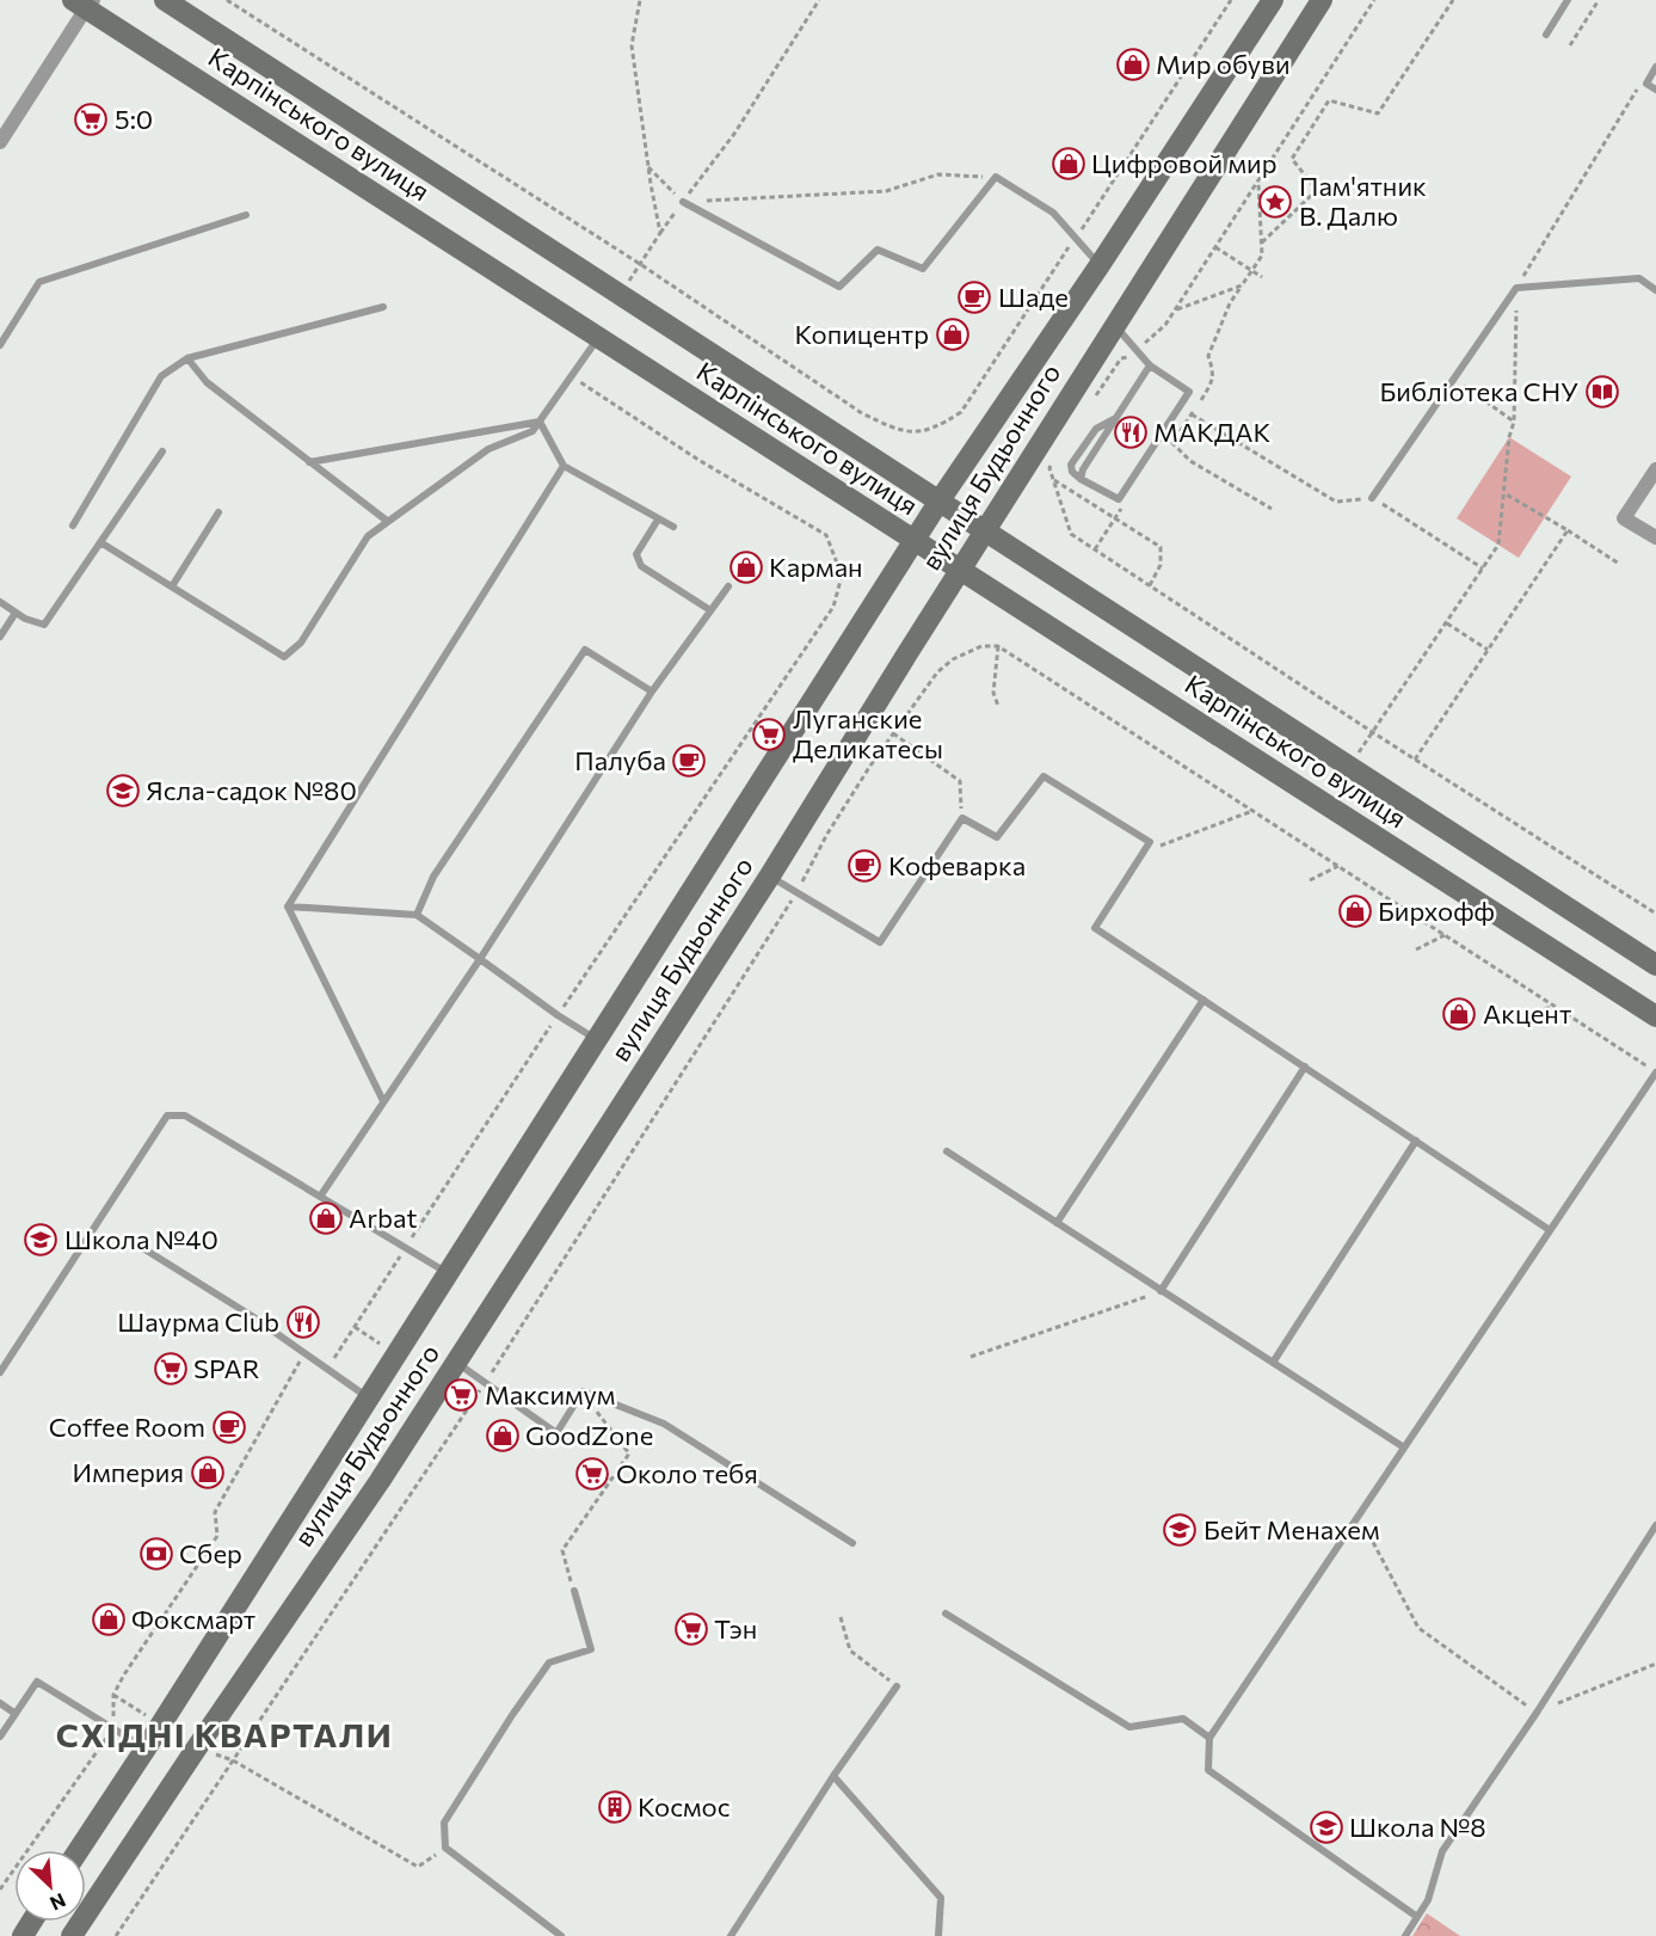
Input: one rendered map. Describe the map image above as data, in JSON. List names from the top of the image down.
{
  "streets": {
    "main road": ["Карпінського вулиця", "вулиця Будьонного"]
  },
  "crossings": [
    ["Карпінського вулиця", "вулиця Будьонного"]
  ],
  "districts": ["СХІДНІ КВАРТАЛИ"],
  "places": {
    "shop": [
      "Мир обуви",
      "Цифровой мир",
      "Копицентр",
      "Карман",
      "Бирхофф",
      "Акцент",
      "Arbat",
      "GoodZone",
      "Империя",
      "Фоксмарт"
    ],
    "supermarket": [
      "5:0",
      "Луганские Деликатесы",
      "SPAR",
      "Максимум",
      "Около тебя",
      "Тэн"
    ],
    "place": ["Пам'ятник В. Далю"],
    "cafe": [
      "Шаде",
      "Палуба",
      "Кофеварка",
      "Coffee Room"
    ],
    "library": ["Библіотека СНУ"],
    "restaurant": ["МАКДАК", "Шаурма Club"],
    "school or university": [
      "Ясла-садок №80",
      "Школа №40",
      "Бейт Менахем",
      "Школа №8"
    ],
    "bank": ["Сбер"],
    "building": ["Космос"]
  },
  "north": "bottom right"
}
